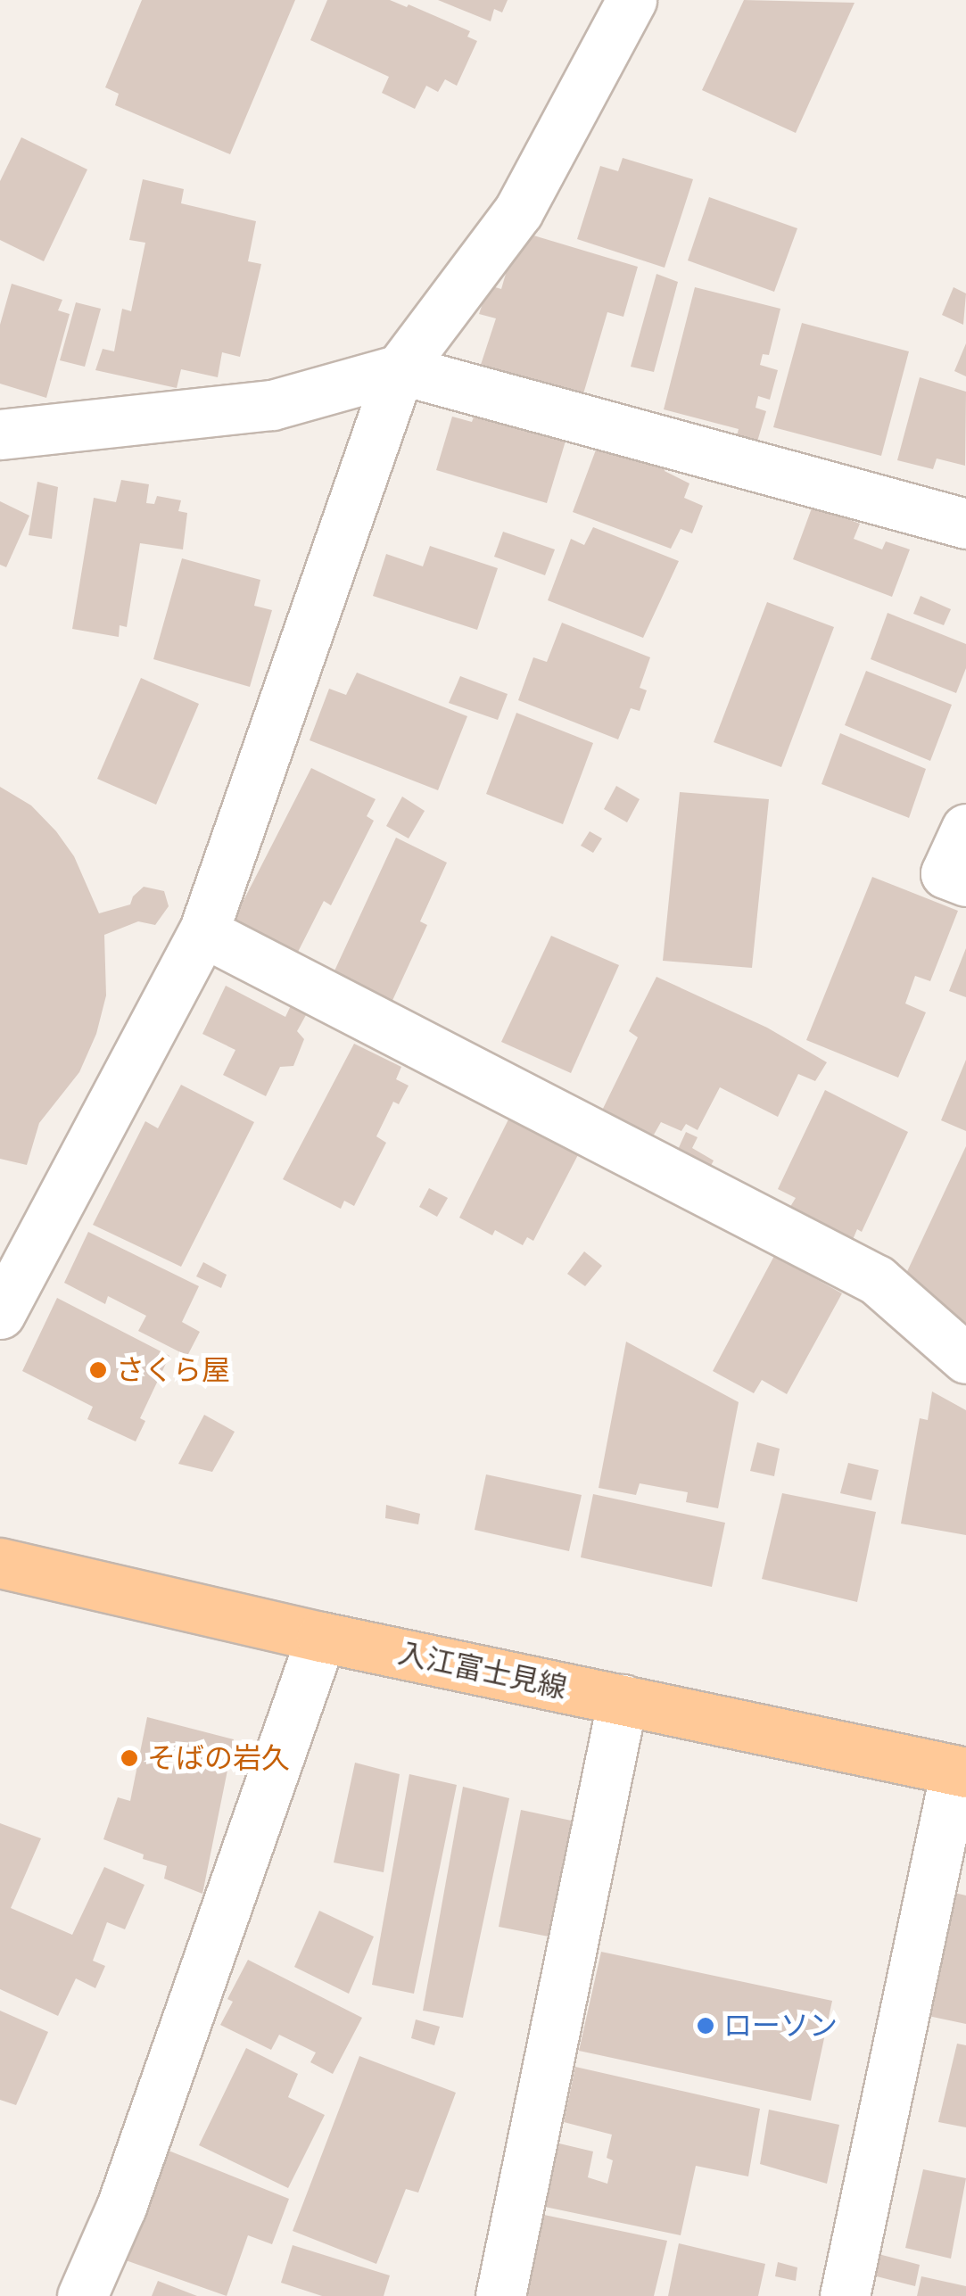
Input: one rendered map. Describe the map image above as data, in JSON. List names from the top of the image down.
{
  "streets": {
    "main road": ["入江富士見線"]
  },
  "places": ["さくら屋", "そばの岩久", "ローソン"]
}
